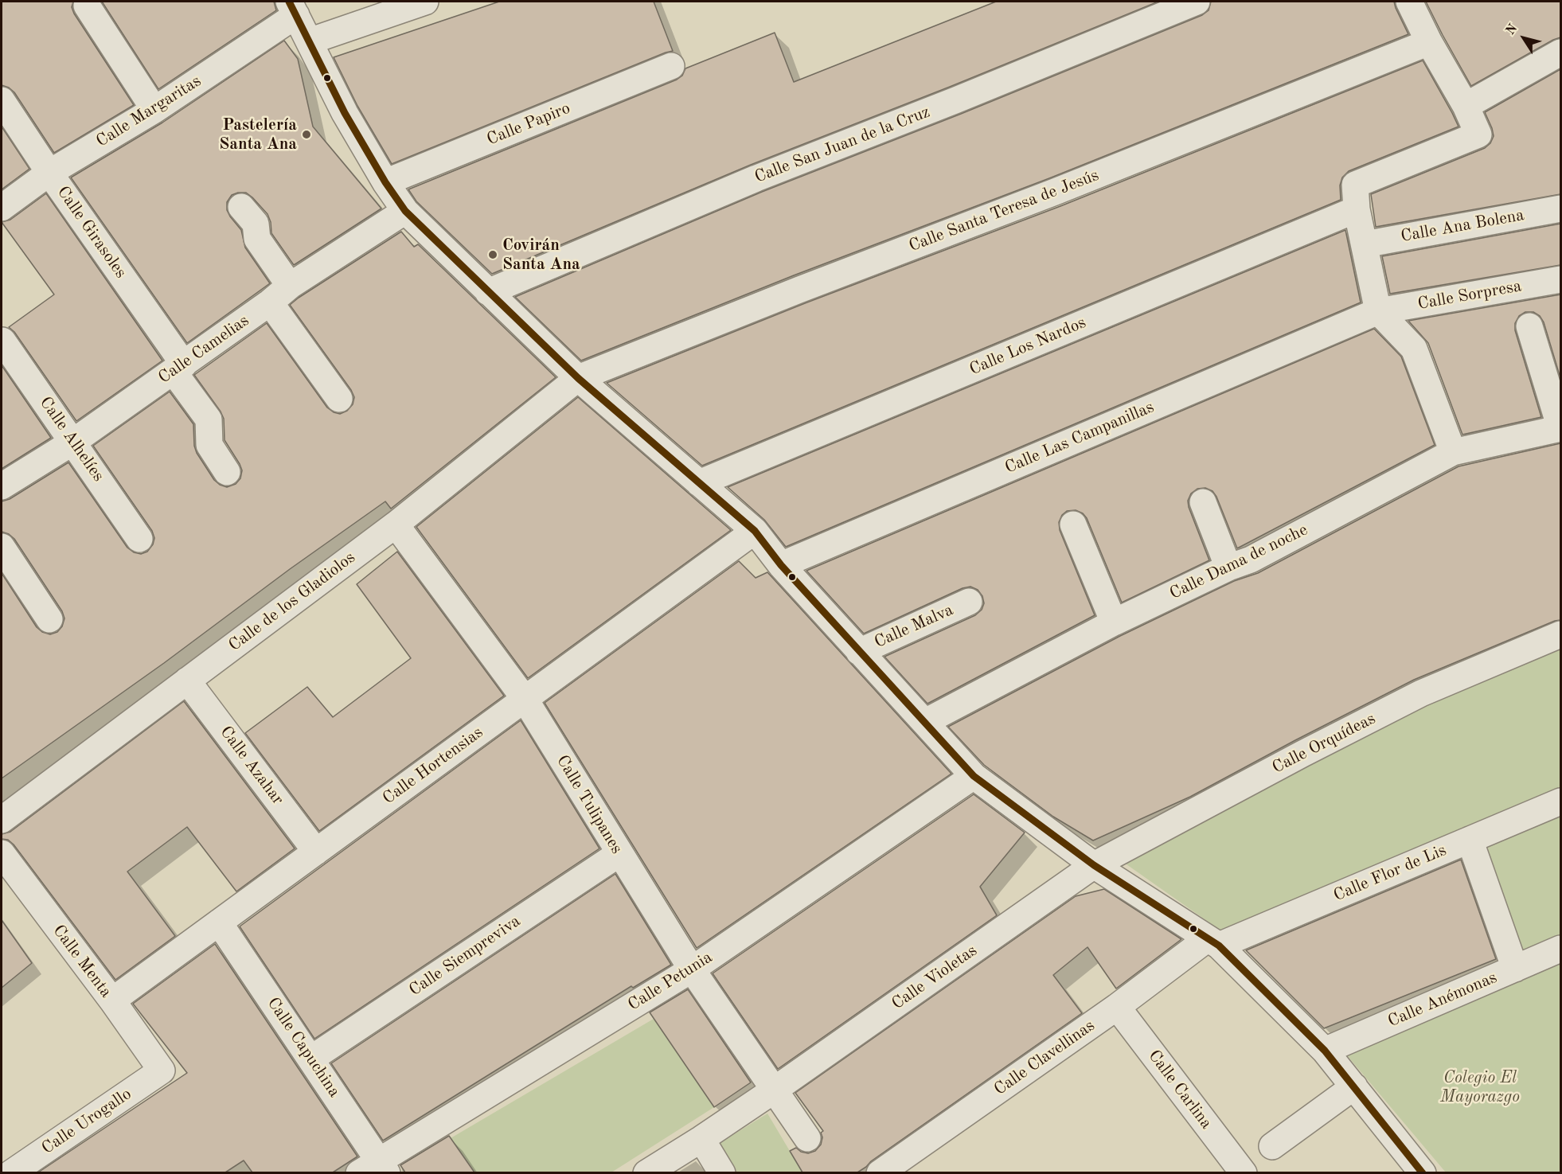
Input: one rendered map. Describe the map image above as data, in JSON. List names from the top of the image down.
{
  "streets": {
    "street": [
      "Calle Margaritas",
      "Calle Papiro",
      "Calle San Juan de la Cruz",
      "Calle Santa Teresa de Jesús",
      "Calle Ana Bolena",
      "Calle Girasoles",
      "Calle Sorpresa",
      "Calle Los Nardos",
      "Calle Camelias",
      "Calle Las Campanillas",
      "Calle Alhelíes",
      "Calle Dama de noche",
      "Calle de los Gladiolos",
      "Calle Malva",
      "Calle Orquídeas",
      "Calle Azahar",
      "Calle Hortensias",
      "Calle Tulipanes",
      "Calle Flor de Lis",
      "Calle Siempreviva",
      "Calle Menta",
      "Calle Violetas",
      "Calle Petunia",
      "Calle Anémonas",
      "Calle Capuchina",
      "Calle Clavellinas",
      "Calle Carlina",
      "Calle Urogallo"
    ]
  },
  "crossings": [
    ["Calle Margaritas", "Calle Girasoles"],
    ["Calle Santa Teresa de Jesús", "Calle de los Gladiolos"],
    ["Calle Girasoles", "Calle Camelias"],
    ["Calle Sorpresa", "Calle Las Campanillas"],
    ["Calle Camelias", "Calle Alhelíes"],
    ["Calle de los Gladiolos", "Calle Azahar"],
    ["Calle de los Gladiolos", "Calle Tulipanes"],
    ["Calle Orquídeas", "Calle Violetas"],
    ["Calle Azahar", "Calle Hortensias"],
    ["Calle Hortensias", "Calle Tulipanes"],
    ["Calle Hortensias", "Calle Menta"],
    ["Calle Hortensias", "Calle Capuchina"],
    ["Calle Tulipanes", "Calle Siempreviva"],
    ["Calle Tulipanes", "Calle Violetas"],
    ["Calle Tulipanes", "Calle Petunia"],
    ["Calle Flor de Lis", "Calle Clavellinas"],
    ["Calle Siempreviva", "Calle Capuchina"],
    ["Calle Menta", "Calle Urogallo"],
    ["Calle Petunia", "Calle Capuchina"],
    ["Calle Clavellinas", "Calle Carlina"]
  ],
  "parks": ["Colegio El Mayorazgo"],
  "places": ["Pastelería Santa Ana", "Covirán Santa Ana"],
  "north": "top left"
}
